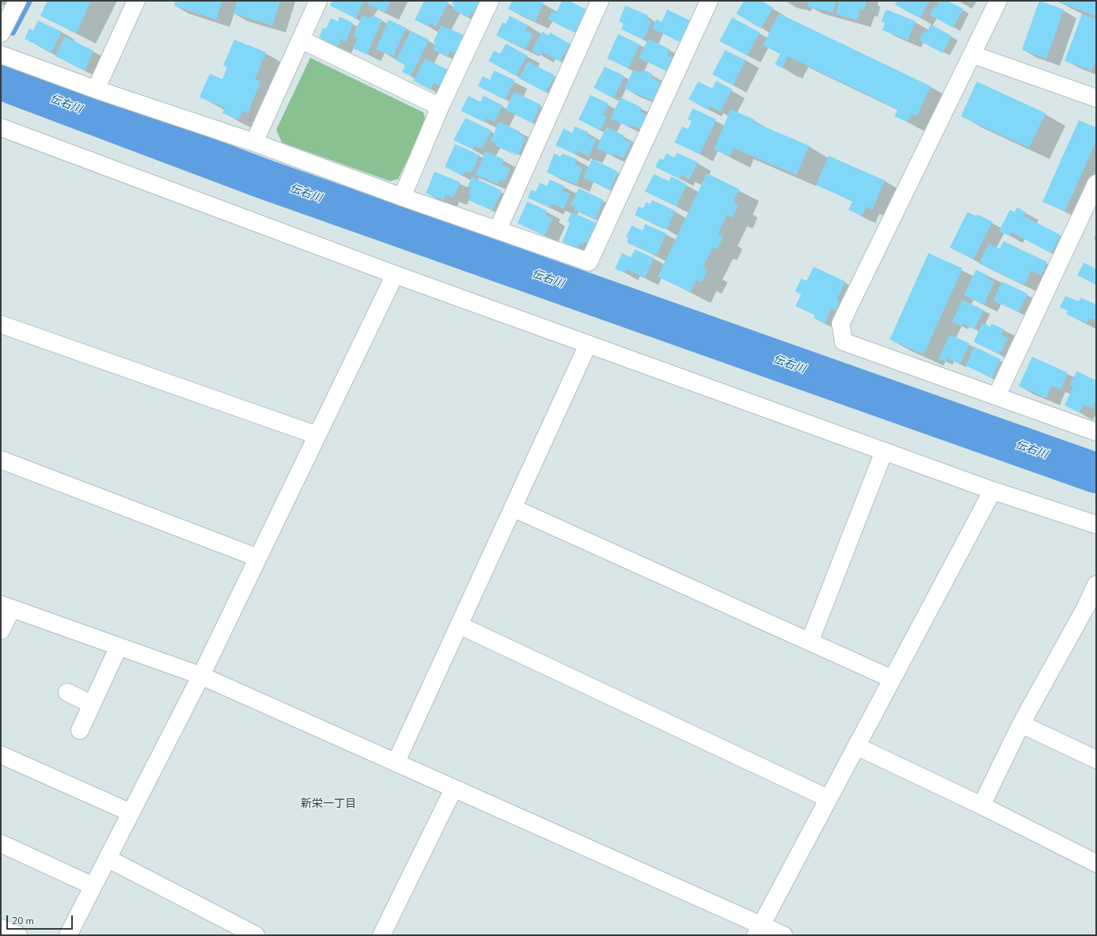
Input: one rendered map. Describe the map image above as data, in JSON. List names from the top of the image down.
{
  "districts": ["新栄一丁目"],
  "water": ["伝右川"],
  "scale_bar": "20 m"
}
